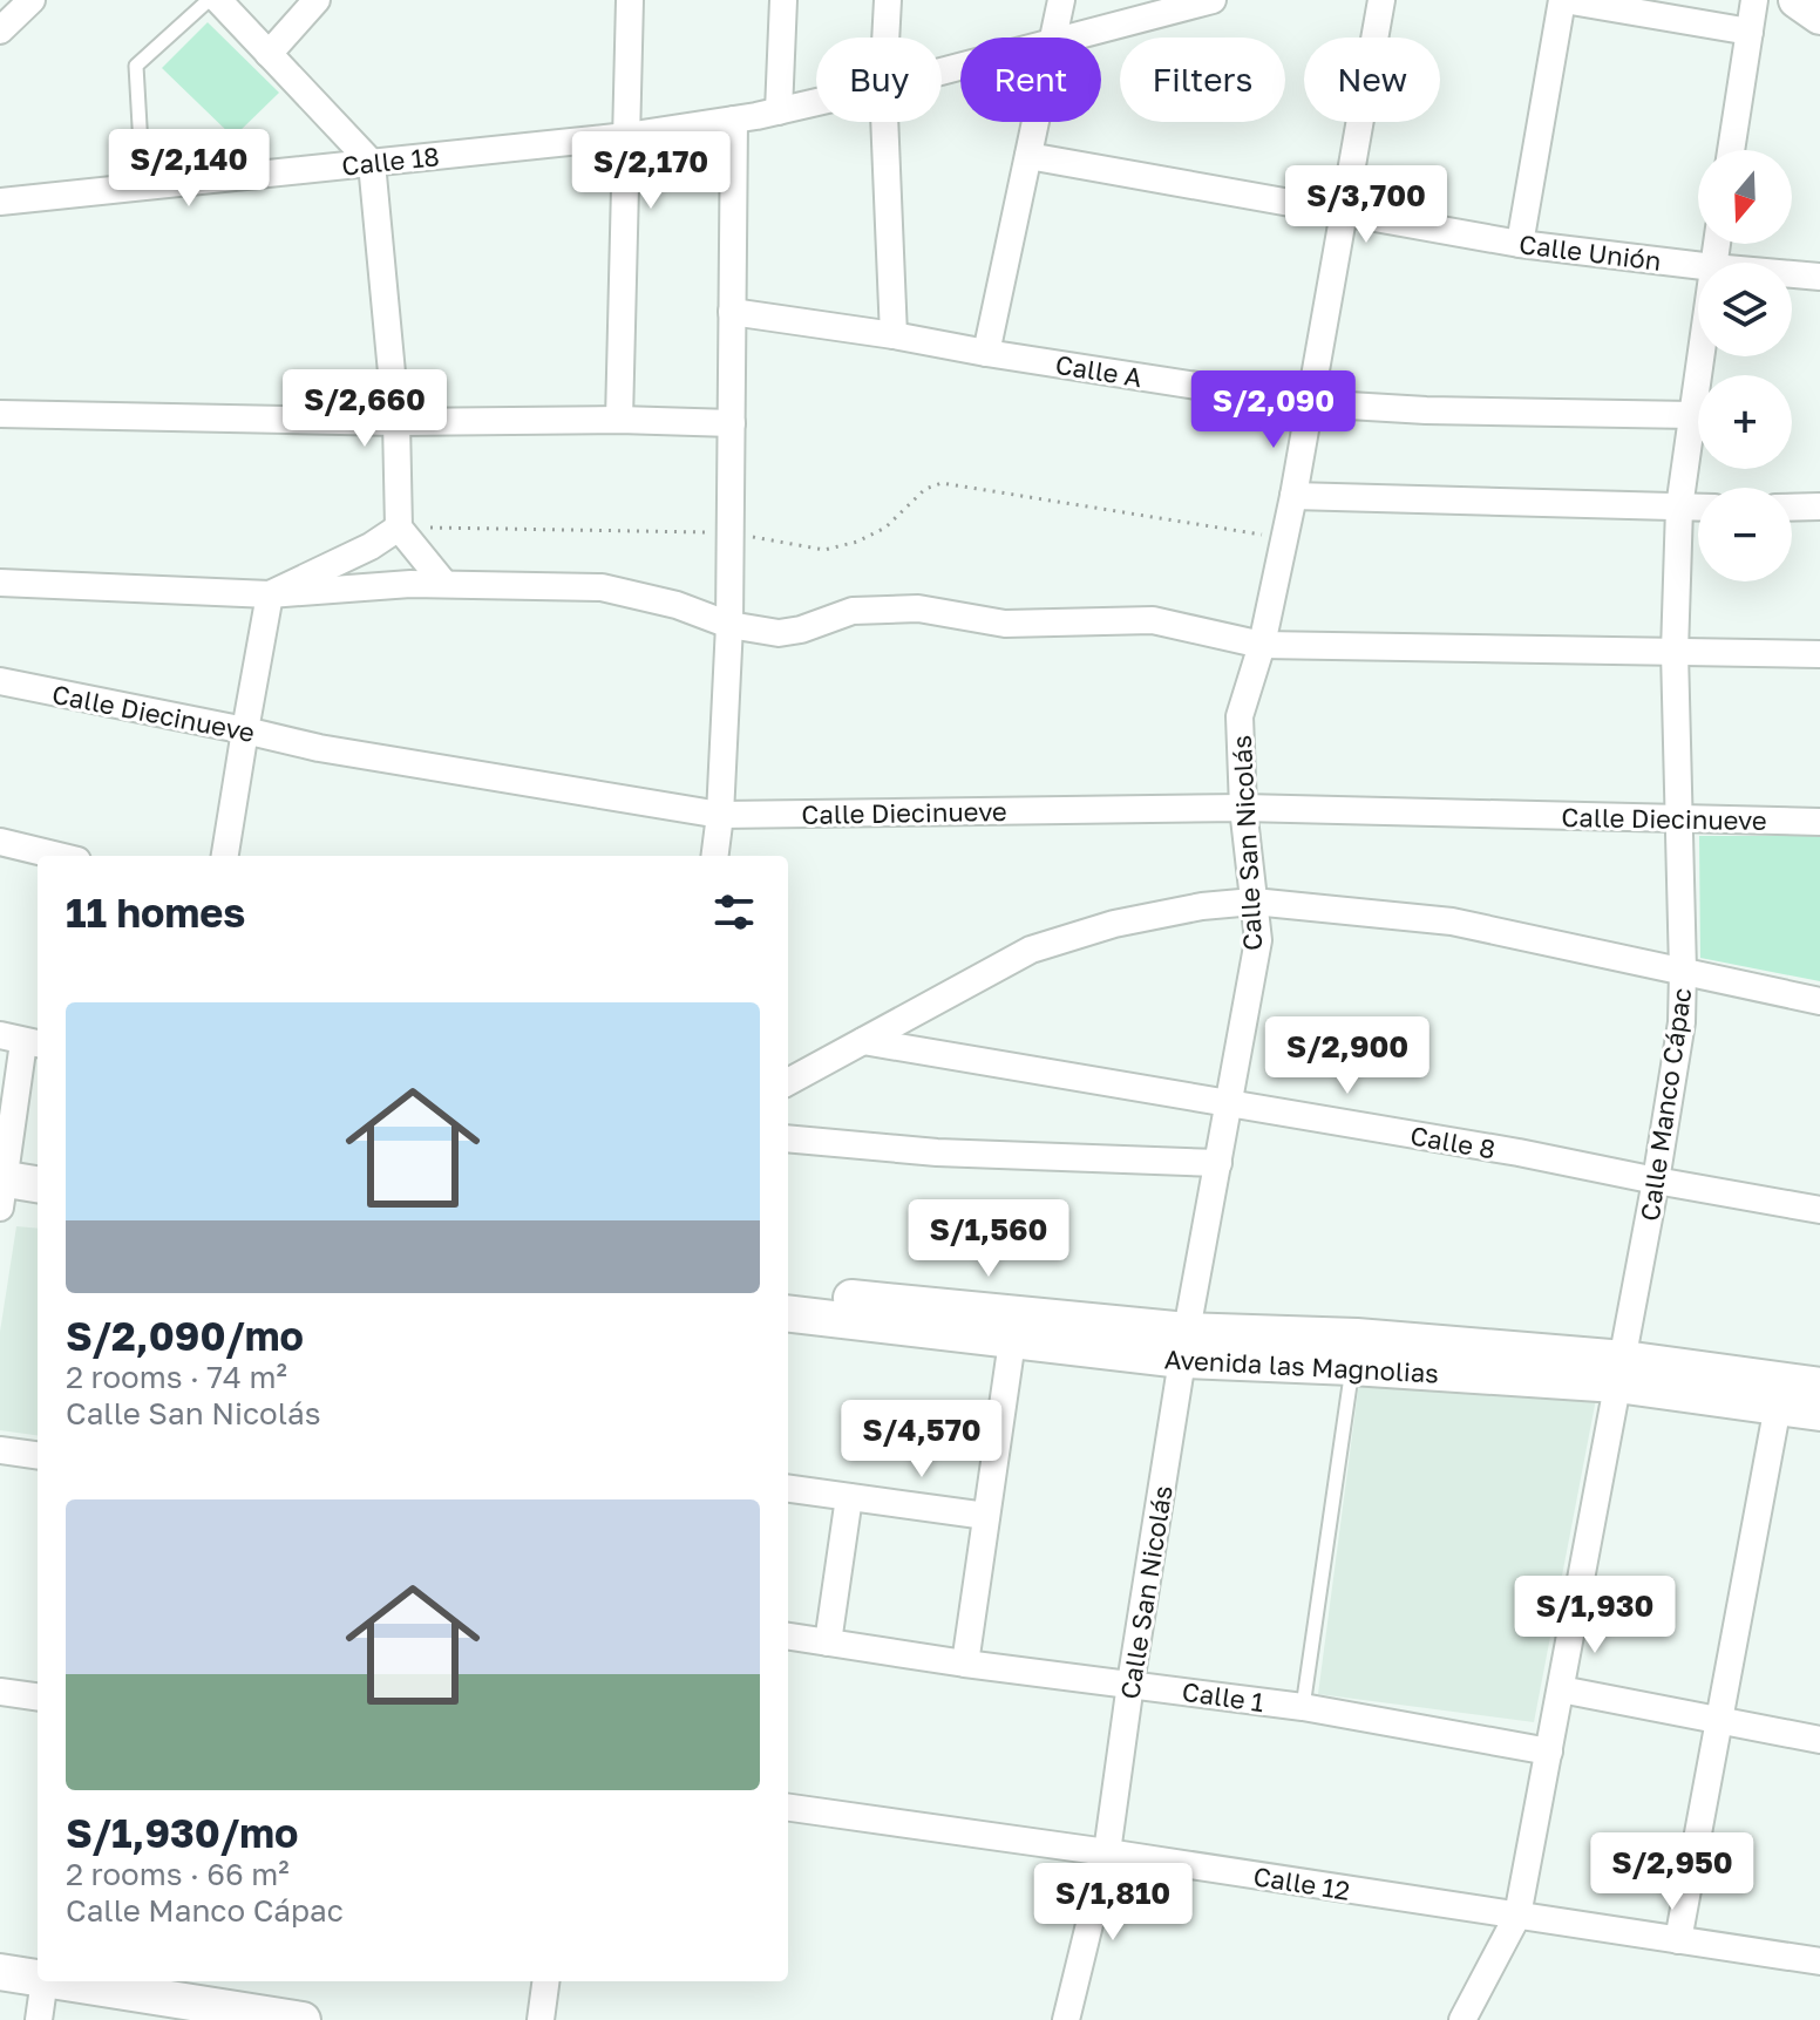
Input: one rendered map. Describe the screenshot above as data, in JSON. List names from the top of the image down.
{
  "streets": {
    "main road": ["Avenida las Magnolias"],
    "street": [
      "Calle 18",
      "Calle Unión",
      "Calle A",
      "Calle Diecinueve",
      "Calle San Nicolás",
      "Calle Manco Cápac",
      "Calle 8",
      "Calle 1",
      "Calle 12"
    ]
  },
  "crossings": [
    ["Calle Unión", "Calle San Nicolás"],
    ["Calle A", "Calle San Nicolás"],
    ["Calle A", "Calle Manco Cápac"],
    ["Calle Diecinueve", "Calle San Nicolás"],
    ["Calle Diecinueve", "Calle Manco Cápac"],
    ["Calle San Nicolás", "Calle 8"],
    ["Calle San Nicolás", "Avenida las Magnolias"],
    ["Calle San Nicolás", "Calle 1"],
    ["Calle San Nicolás", "Calle 12"],
    ["Calle Manco Cápac", "Calle 8"],
    ["Calle Manco Cápac", "Avenida las Magnolias"],
    ["Calle Manco Cápac", "Calle 1"],
    ["Calle Manco Cápac", "Calle 12"]
  ],
  "north": "bottom",
  "page": {
    "chip": [
      "Buy",
      "Rent",
      "Filters",
      "New"
    ],
    "price": [
      "S/2,140",
      "S/2,170",
      "S/3,700",
      "S/2,660",
      "S/2,090",
      "S/2,900",
      "S/1,560",
      "S/4,570",
      "S/1,930",
      "S/2,950",
      "S/1,810"
    ],
    "map_buttons": ["+", "−"],
    "heading": "11 homes",
    "list": [
      {
        "name": "S/2,090/mo",
        "note": "2 rooms · 74 m² · Calle San Nicolás"
      },
      {
        "name": "S/1,930/mo",
        "note": "2 rooms · 66 m² · Calle Manco Cápac"
      }
    ]
  }
}
